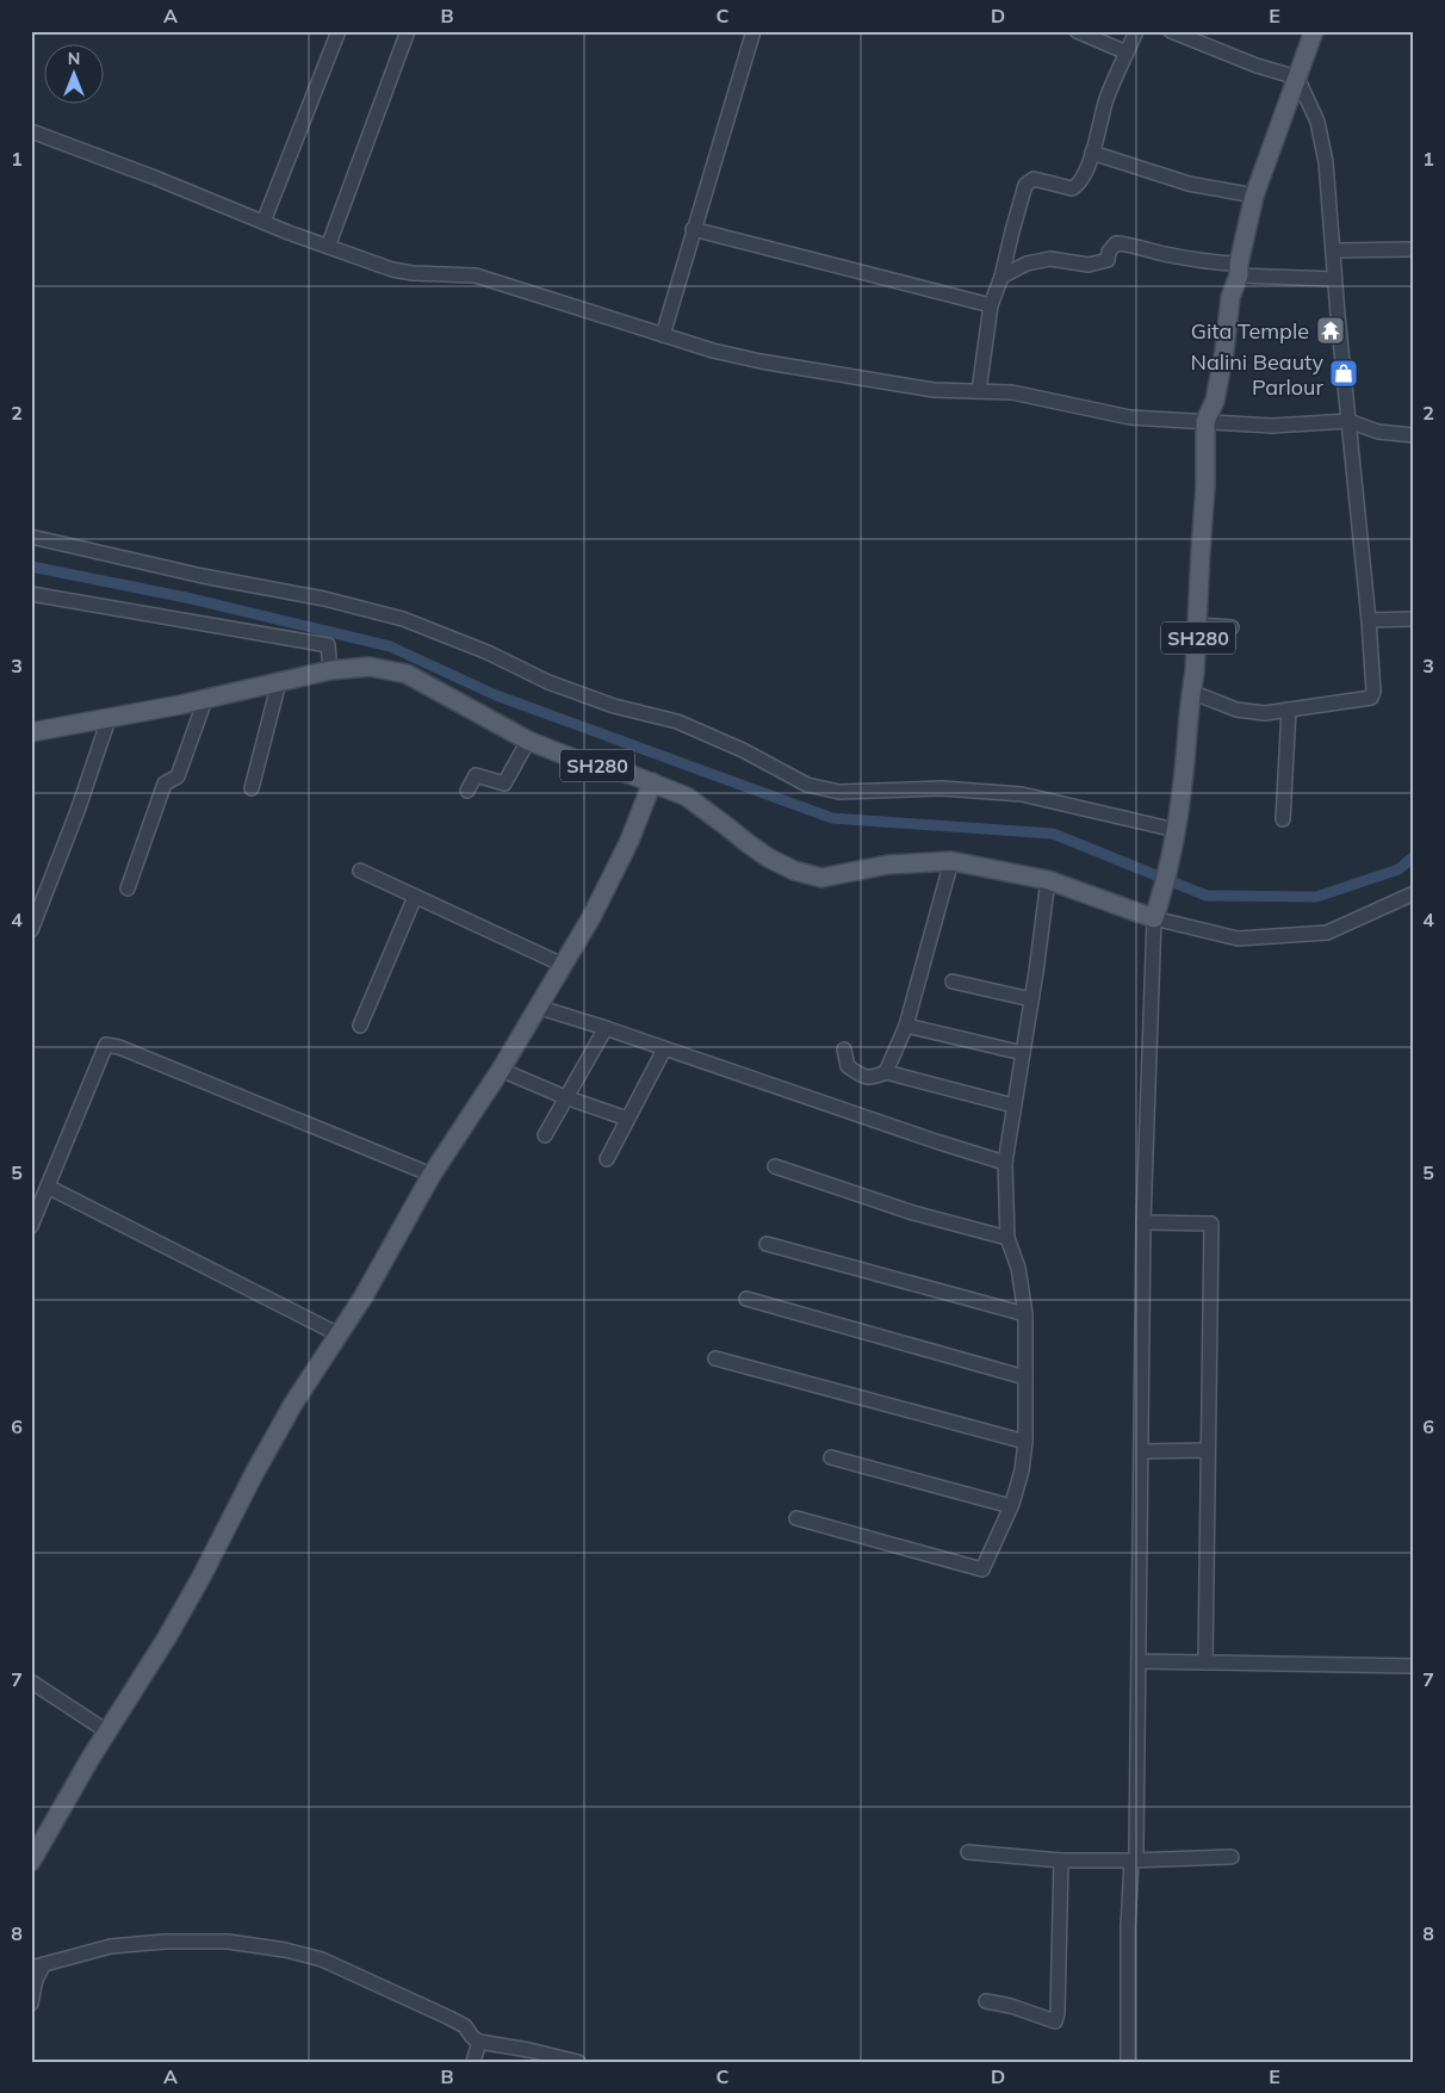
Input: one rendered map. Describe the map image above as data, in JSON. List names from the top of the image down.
{
  "streets": {
    "main road": ["SH280"]
  },
  "places": {
    "temple": ["Gita Temple"],
    "shop": ["Nalini Beauty Parlour"]
  },
  "north": "top",
  "grid": {
    "columns": [
      "A",
      "B",
      "C",
      "D",
      "E"
    ],
    "rows": [
      "1",
      "2",
      "3",
      "4",
      "5",
      "6",
      "7",
      "8"
    ]
  }
}
